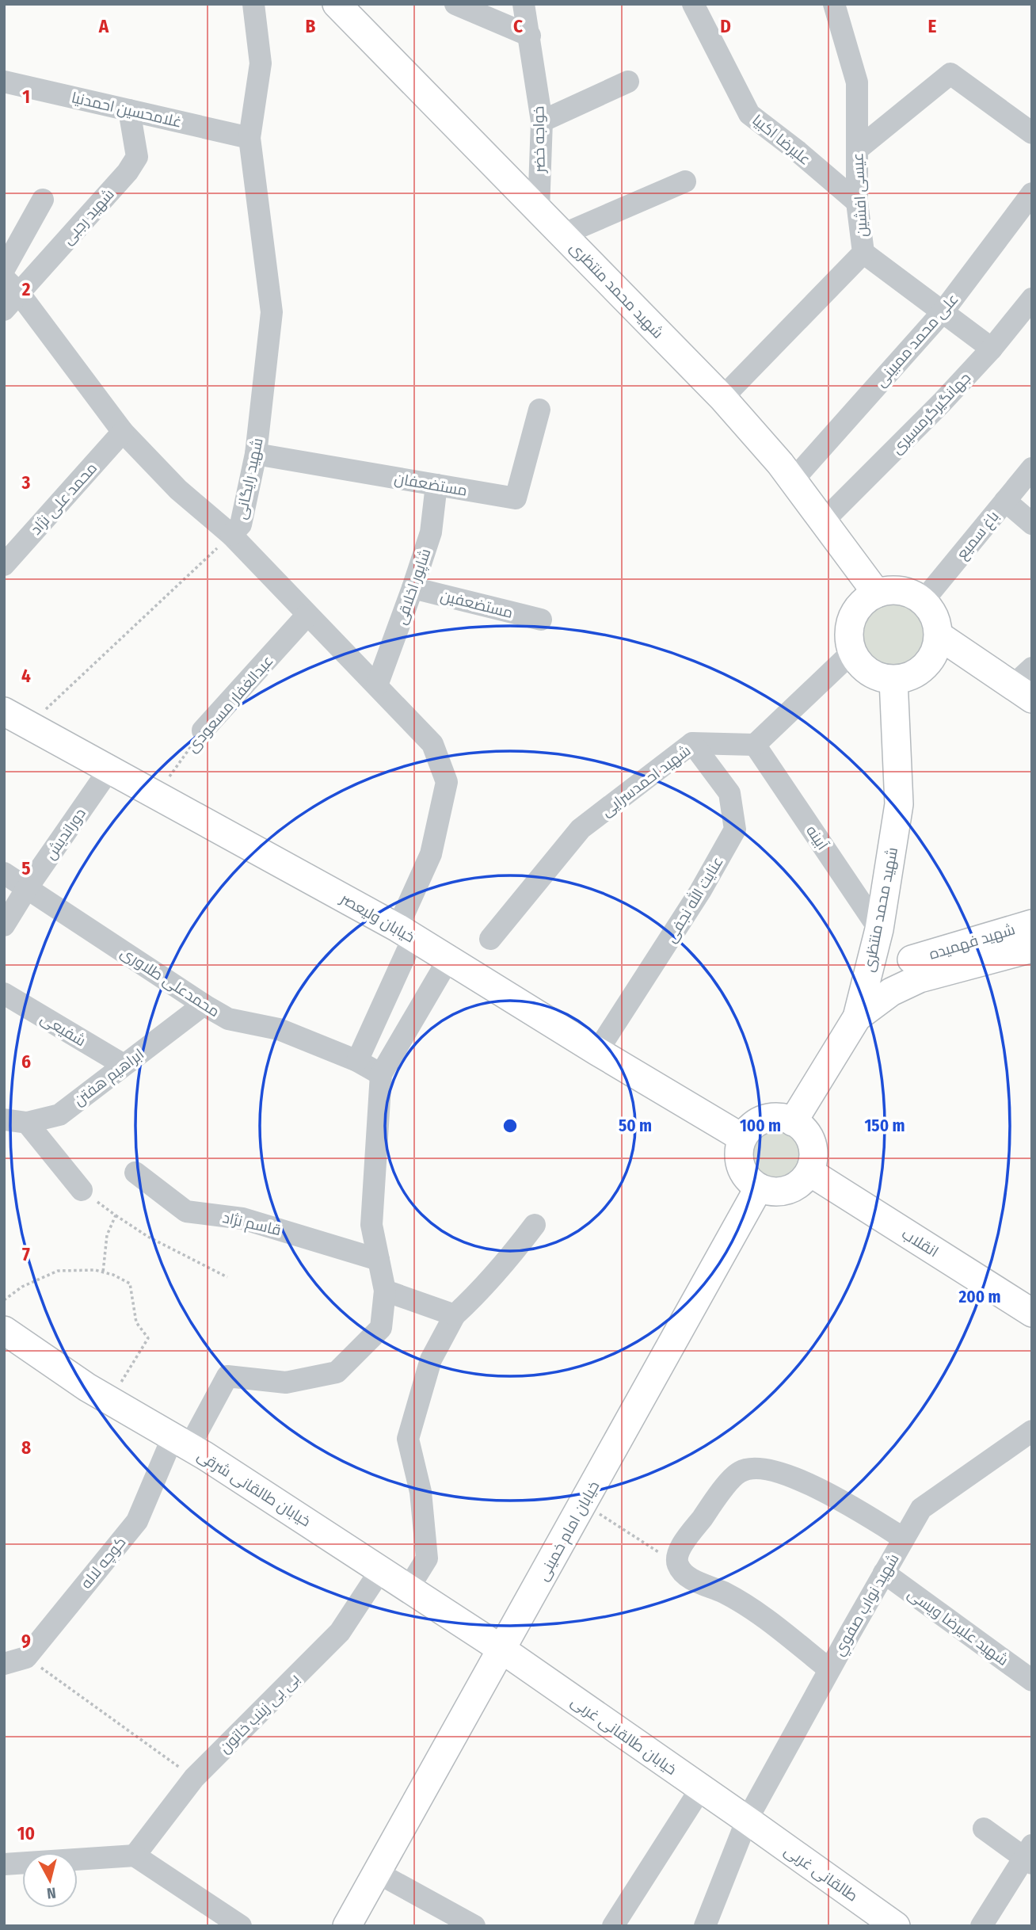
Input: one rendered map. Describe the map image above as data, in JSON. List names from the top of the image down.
{
  "streets": {
    "main road": [
      "شهید محمد منتظری",
      "خیابان ولیعصر",
      "شهید فهمیده",
      "انقلاب",
      "خیابان طالقانی شرقی",
      "خیابان امام خمینی",
      "خیابان طالقانی غربی",
      "طالقانی غربی"
    ],
    "street": [
      "غلامحسین احمدنیا",
      "خواجه خضر",
      "علیرضا اکبیا",
      "عیسی افشین",
      "شهید رجبی",
      "علی محمد ممبینی",
      "جهانگیرگرمسیری",
      "شهید رایگانی",
      "مستضعفان",
      "محمد علی نژاد",
      "باغ سمیع",
      "شاپور اخلاقی",
      "مستضعفین",
      "عبدالغفار مسعودی",
      "شهید احمدسرایی",
      "دوراندیش",
      "آبینه",
      "عنایت الله نجفی",
      "محمدعلی طلاوری",
      "شفیعی",
      "ابراهیم هفتن",
      "قاسم نژاد",
      "کوچه لاله",
      "شهید نواب صفوي",
      "شهید علیرضا ویسی",
      "بی بی زینب خاتون"
    ]
  },
  "crossings": [
    ["غلامحسین احمدنیا", "شهید رجبی"],
    ["غلامحسین احمدنیا", "شهید رایگانی"],
    ["خواجه خضر", "شهید محمد منتظری"],
    ["علیرضا اکبیا", "عیسی افشین"],
    ["عیسی افشین", "شهید محمد منتظری"],
    ["شهید محمد منتظری", "علی محمد ممبینی"],
    ["شهید محمد منتظری", "جهانگیرگرمسیری"],
    ["شهید محمد منتظری", "باغ سمیع"],
    ["شهید محمد منتظری", "آبینه"],
    ["شهید محمد منتظری", "خیابان ولیعصر"],
    ["شهید محمد منتظری", "انقلاب"],
    ["شهید محمد منتظری", "خیابان امام خمینی"],
    ["شهید رایگانی", "مستضعفان"],
    ["شهید رایگانی", "شاپور اخلاقی"],
    ["شهید رایگانی", "عبدالغفار مسعودی"],
    ["شهید رایگانی", "خیابان ولیعصر"],
    ["شهید رایگانی", "محمدعلی طلاوری"],
    ["مستضعفان", "شاپور اخلاقی"],
    ["شاپور اخلاقی", "مستضعفین"],
    ["عبدالغفار مسعودی", "خیابان ولیعصر"],
    ["شهید احمدسرایی", "آبینه"],
    ["شهید احمدسرایی", "عنایت الله نجفی"],
    ["دوراندیش", "خیابان ولیعصر"],
    ["دوراندیش", "محمدعلی طلاوری"],
    ["عنایت الله نجفی", "خیابان ولیعصر"],
    ["خیابان ولیعصر", "انقلاب"],
    ["خیابان ولیعصر", "خیابان امام خمینی"],
    ["محمدعلی طلاوری", "ابراهیم هفتن"],
    ["شفیعی", "ابراهیم هفتن"],
    ["انقلاب", "خیابان امام خمینی"],
    ["خیابان طالقانی شرقی", "خیابان امام خمینی"],
    ["خیابان طالقانی شرقی", "کوچه لاله"],
    ["خیابان طالقانی شرقی", "بی بی زینب خاتون"],
    ["خیابان طالقانی شرقی", "خیابان طالقانی غربی"],
    ["خیابان امام خمینی", "خیابان طالقانی غربی"],
    ["شهید نواب صفوي", "شهید علیرضا ویسی"],
    ["شهید نواب صفوي", "خیابان طالقانی غربی"],
    ["شهید نواب صفوي", "طالقانی غربی"],
    ["خیابان طالقانی غربی", "طالقانی غربی"]
  ],
  "north": "bottom",
  "grid": {
    "columns": [
      "A",
      "B",
      "C",
      "D",
      "E"
    ],
    "rows": [
      "1",
      "2",
      "3",
      "4",
      "5",
      "6",
      "7",
      "8",
      "9",
      "10"
    ]
  },
  "rings": [
    "50 m",
    "100 m",
    "150 m",
    "200 m"
  ]
}
